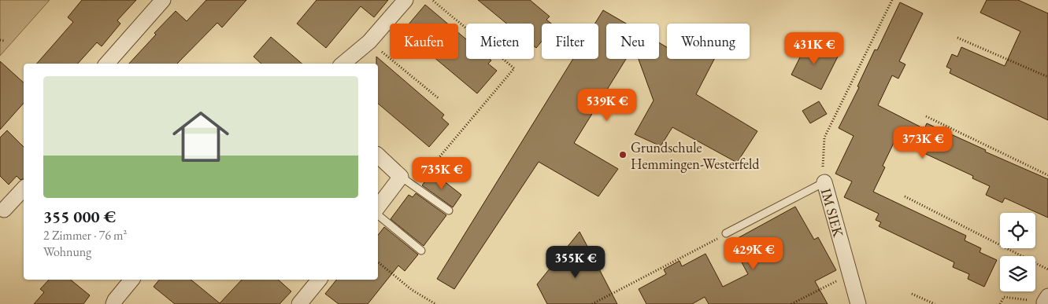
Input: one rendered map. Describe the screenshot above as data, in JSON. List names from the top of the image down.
{
  "streets": {
    "street": ["IM SIEK"]
  },
  "places": ["Grundschule Hemmingen-Westerfeld"],
  "page": {
    "chip": [
      "Kaufen",
      "Mieten",
      "Filter",
      "Neu",
      "Wohnung"
    ],
    "price": [
      "431K €",
      "539K €",
      "373K €",
      "735K €",
      "429K €",
      "355K €"
    ],
    "list": [
      {
        "name": "355 000 €",
        "note": "2 Zimmer · 76 m² · Wohnung"
      }
    ]
  }
}
